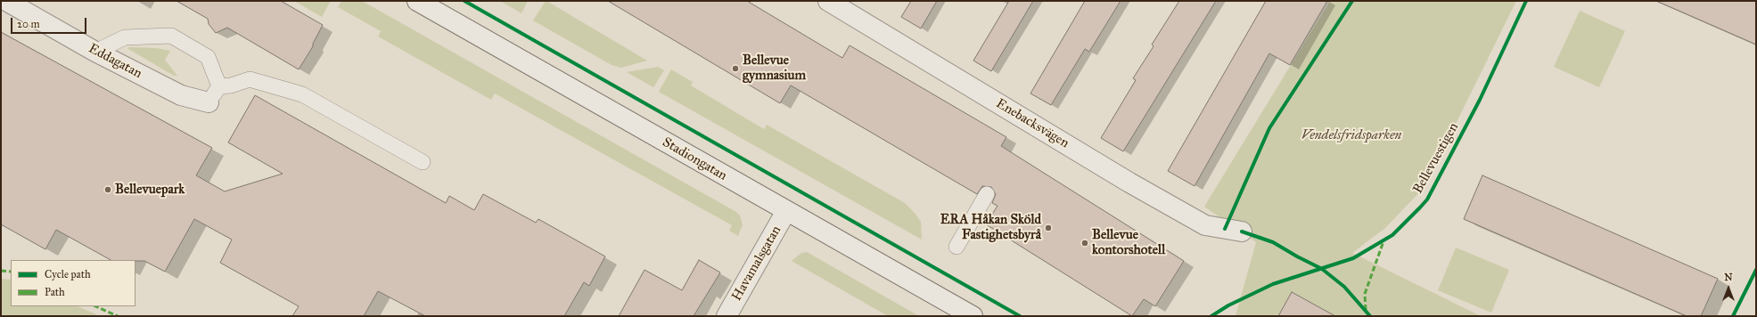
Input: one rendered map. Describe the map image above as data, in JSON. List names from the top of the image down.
{
  "streets": {
    "street": [
      "Eddagatan",
      "Enebacksvägen",
      "Stadiongatan",
      "Havamalsgatan"
    ],
    "cycle path": ["Bellevuestigen"]
  },
  "crossings": [
    ["Stadiongatan", "Havamalsgatan"]
  ],
  "parks": ["Vendelsfridsparken"],
  "places": [
    "Bellevue gymnasium",
    "Bellevuepark",
    "ERA Håkan Sköld Fastighetsbyrå",
    "Bellevue kontorshotell"
  ],
  "legend": ["Cycle path", "Path"],
  "scale_bar": "20 m",
  "north": "top"
}
